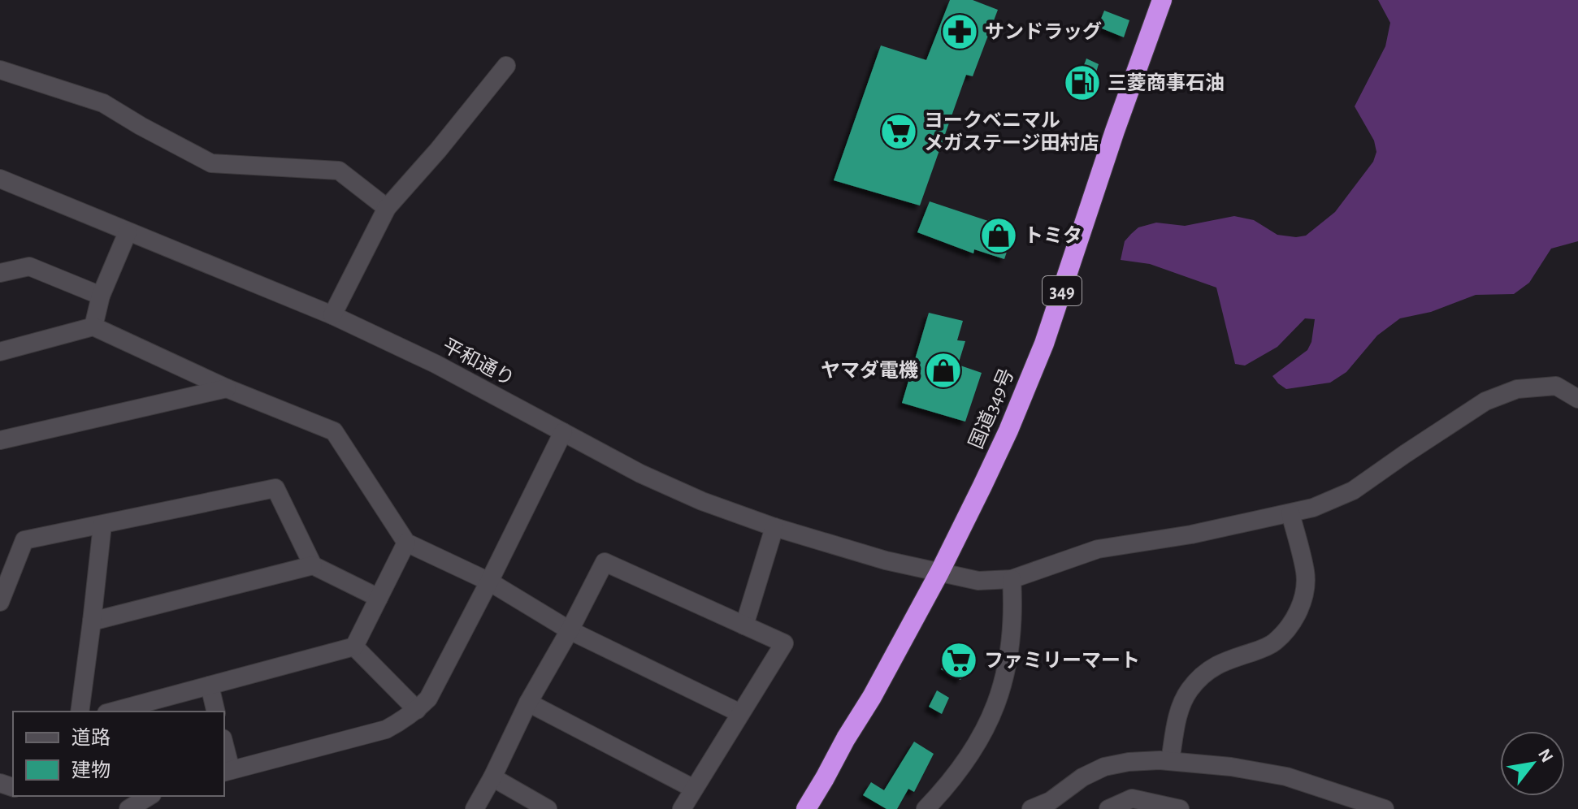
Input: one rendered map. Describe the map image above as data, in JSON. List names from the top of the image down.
{
  "streets": {
    "highway": ["349", "国道349号"],
    "street": ["平和通り"]
  },
  "crossings": [
    ["平和通り", "国道349号"]
  ],
  "places": {
    "pharmacy": ["サンドラッグ"],
    "fuel station": ["三菱商事石油"],
    "supermarket": ["ヨークベニマル メガステージ田村店", "ファミリーマート"],
    "shop": ["トミタ", "ヤマダ電機"]
  },
  "legend": ["道路", "建物"],
  "north": "top right"
}
